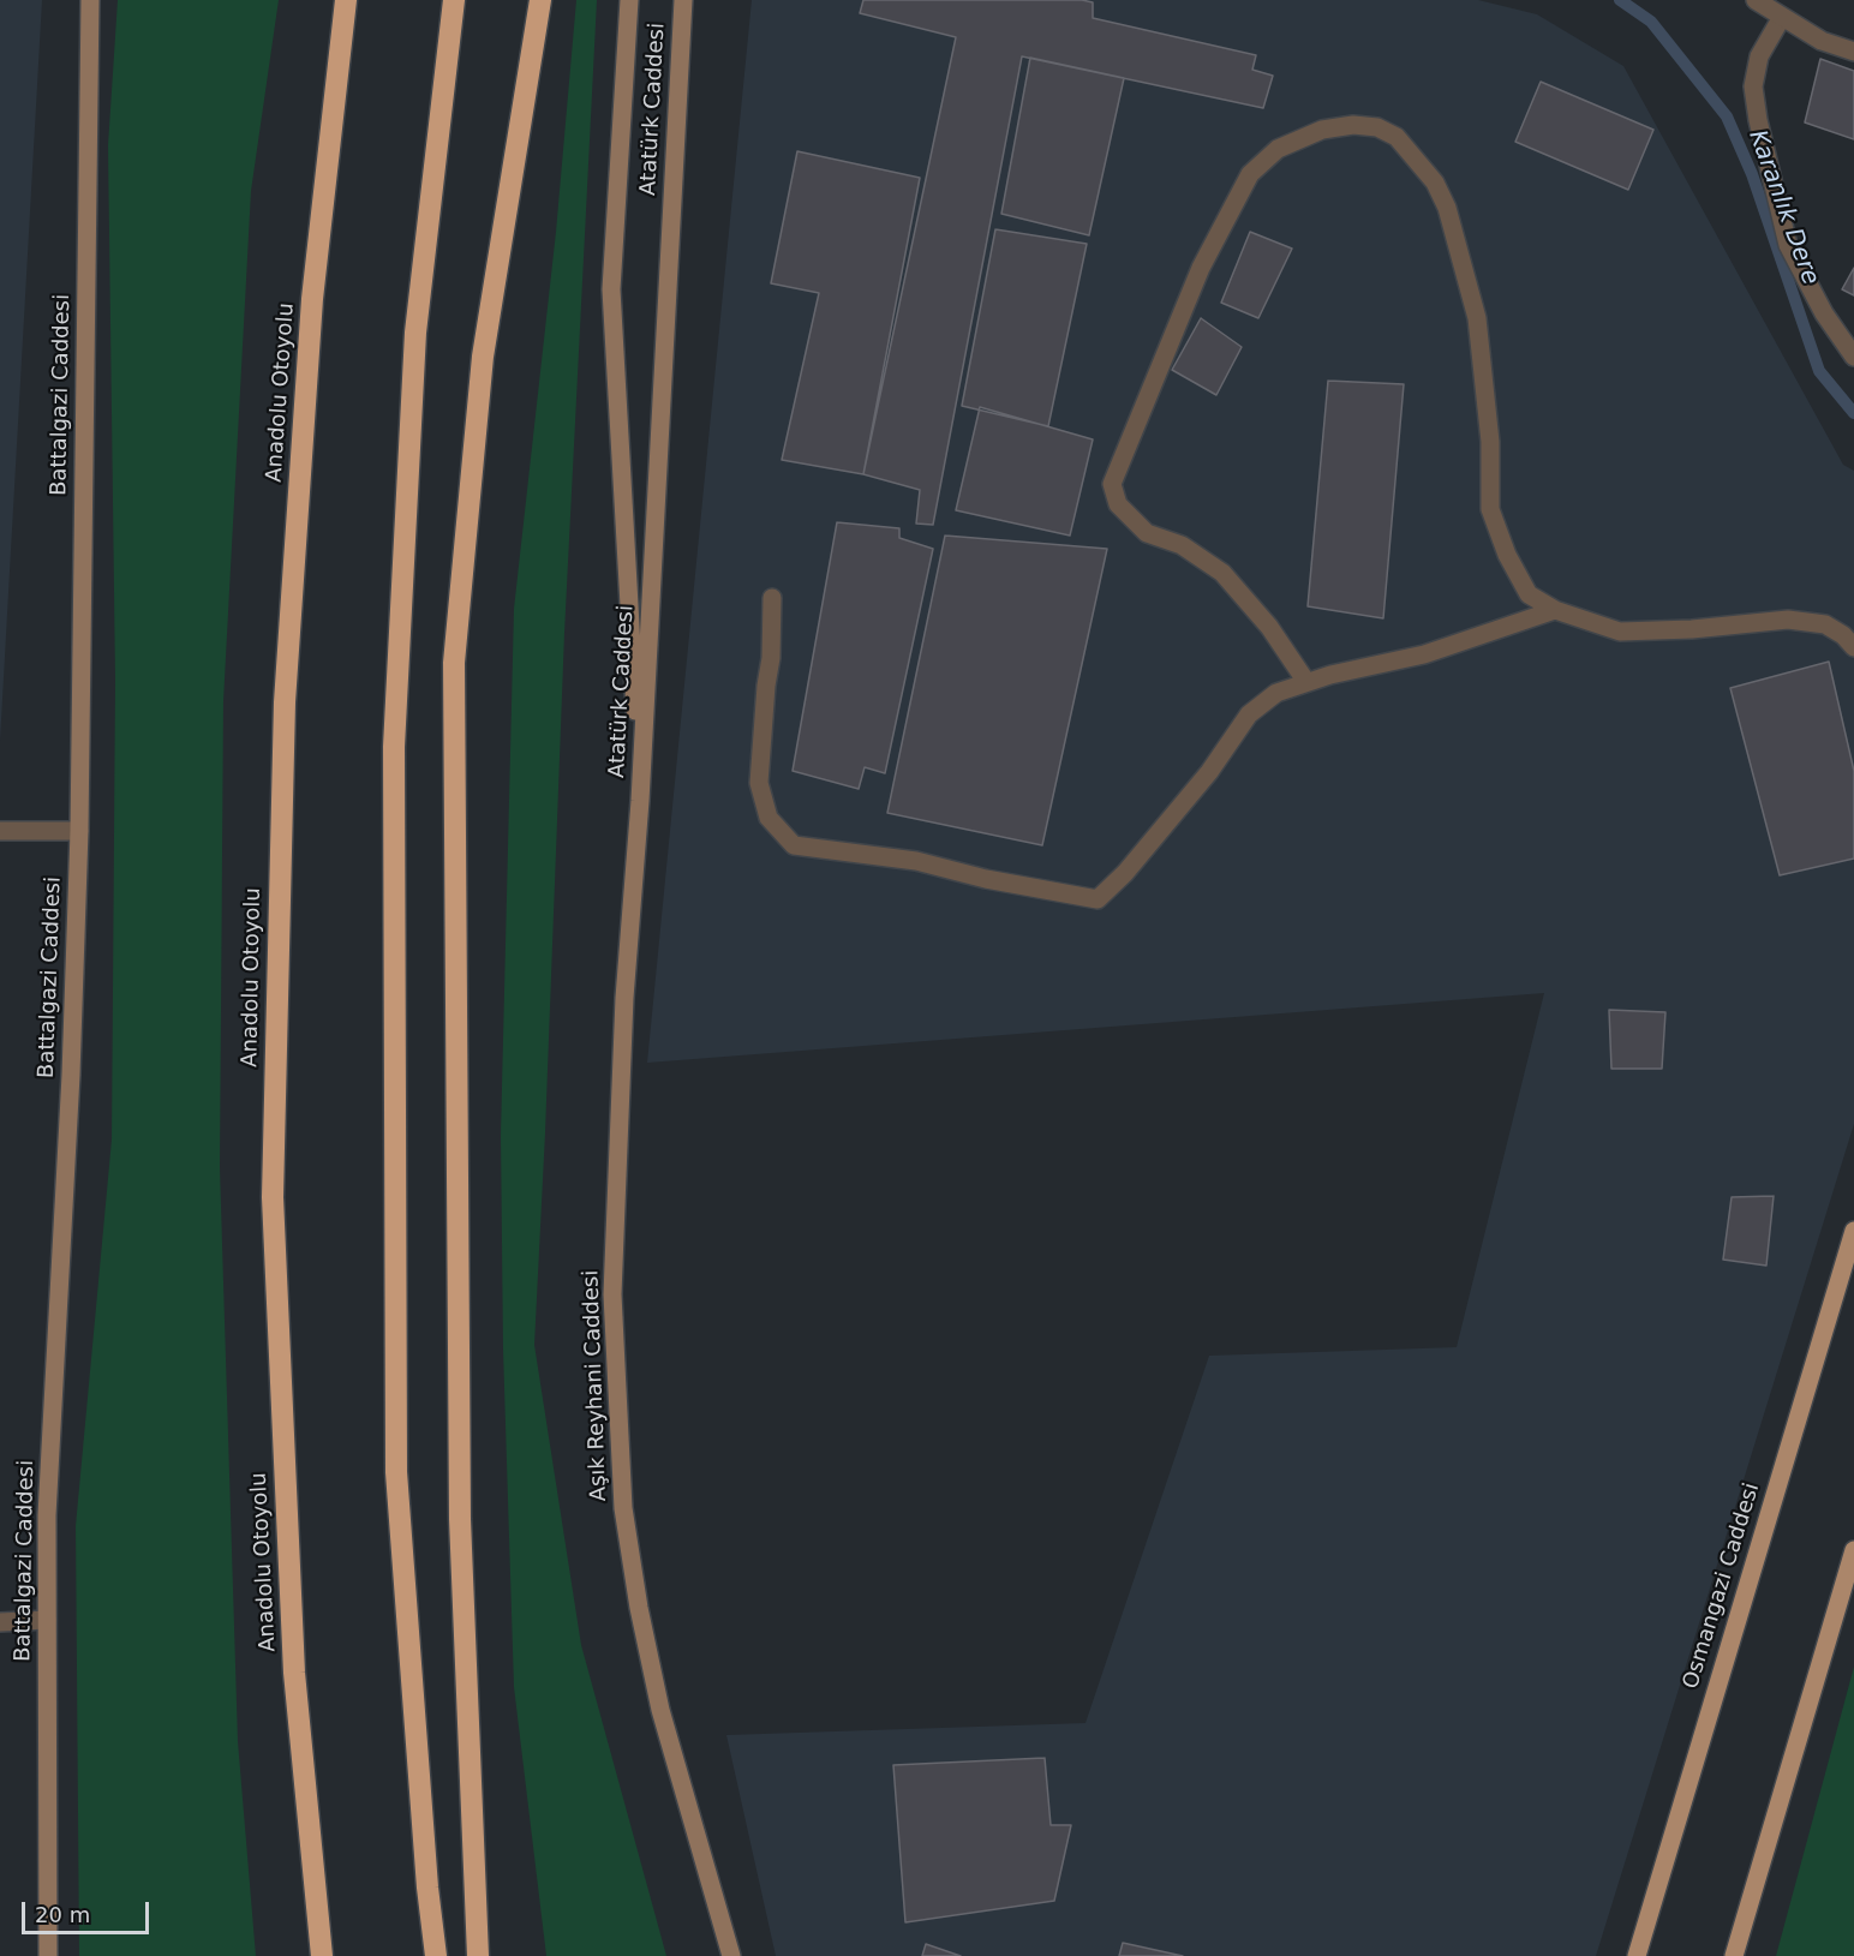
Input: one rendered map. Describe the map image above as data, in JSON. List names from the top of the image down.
{
  "streets": {
    "highway": ["Anadolu Otoyolu"],
    "main road": [
      "Atatürk Caddesi",
      "Battalgazi Caddesi",
      "Aşık Reyhani Caddesi",
      "Osmangazi Caddesi"
    ]
  },
  "crossings": [
    ["Atatürk Caddesi", "Aşık Reyhani Caddesi"]
  ],
  "water": ["Karanlık Dere"],
  "scale_bar": "20 m"
}
